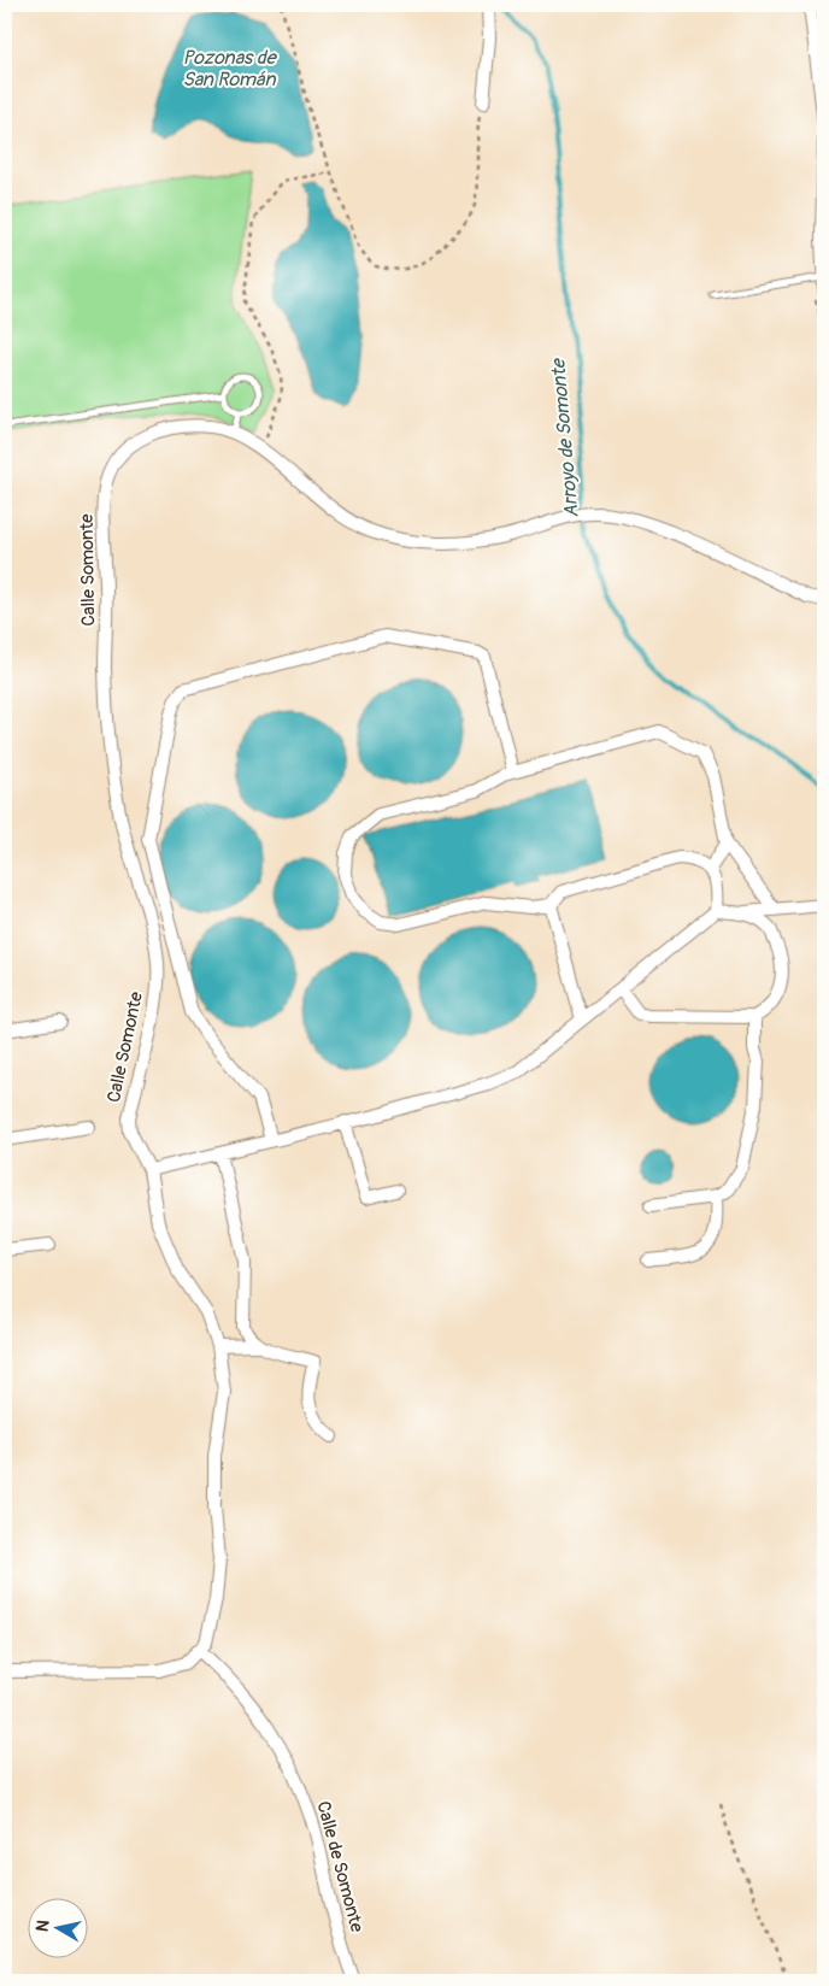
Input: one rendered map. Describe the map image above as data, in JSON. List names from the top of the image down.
{
  "streets": {
    "street": ["Calle Somonte", "Calle de Somonte"]
  },
  "crossings": [
    ["Calle Somonte", "Calle de Somonte"]
  ],
  "water": ["Pozonas de San Román", "Arroyo de Somonte"],
  "north": "left"
}
